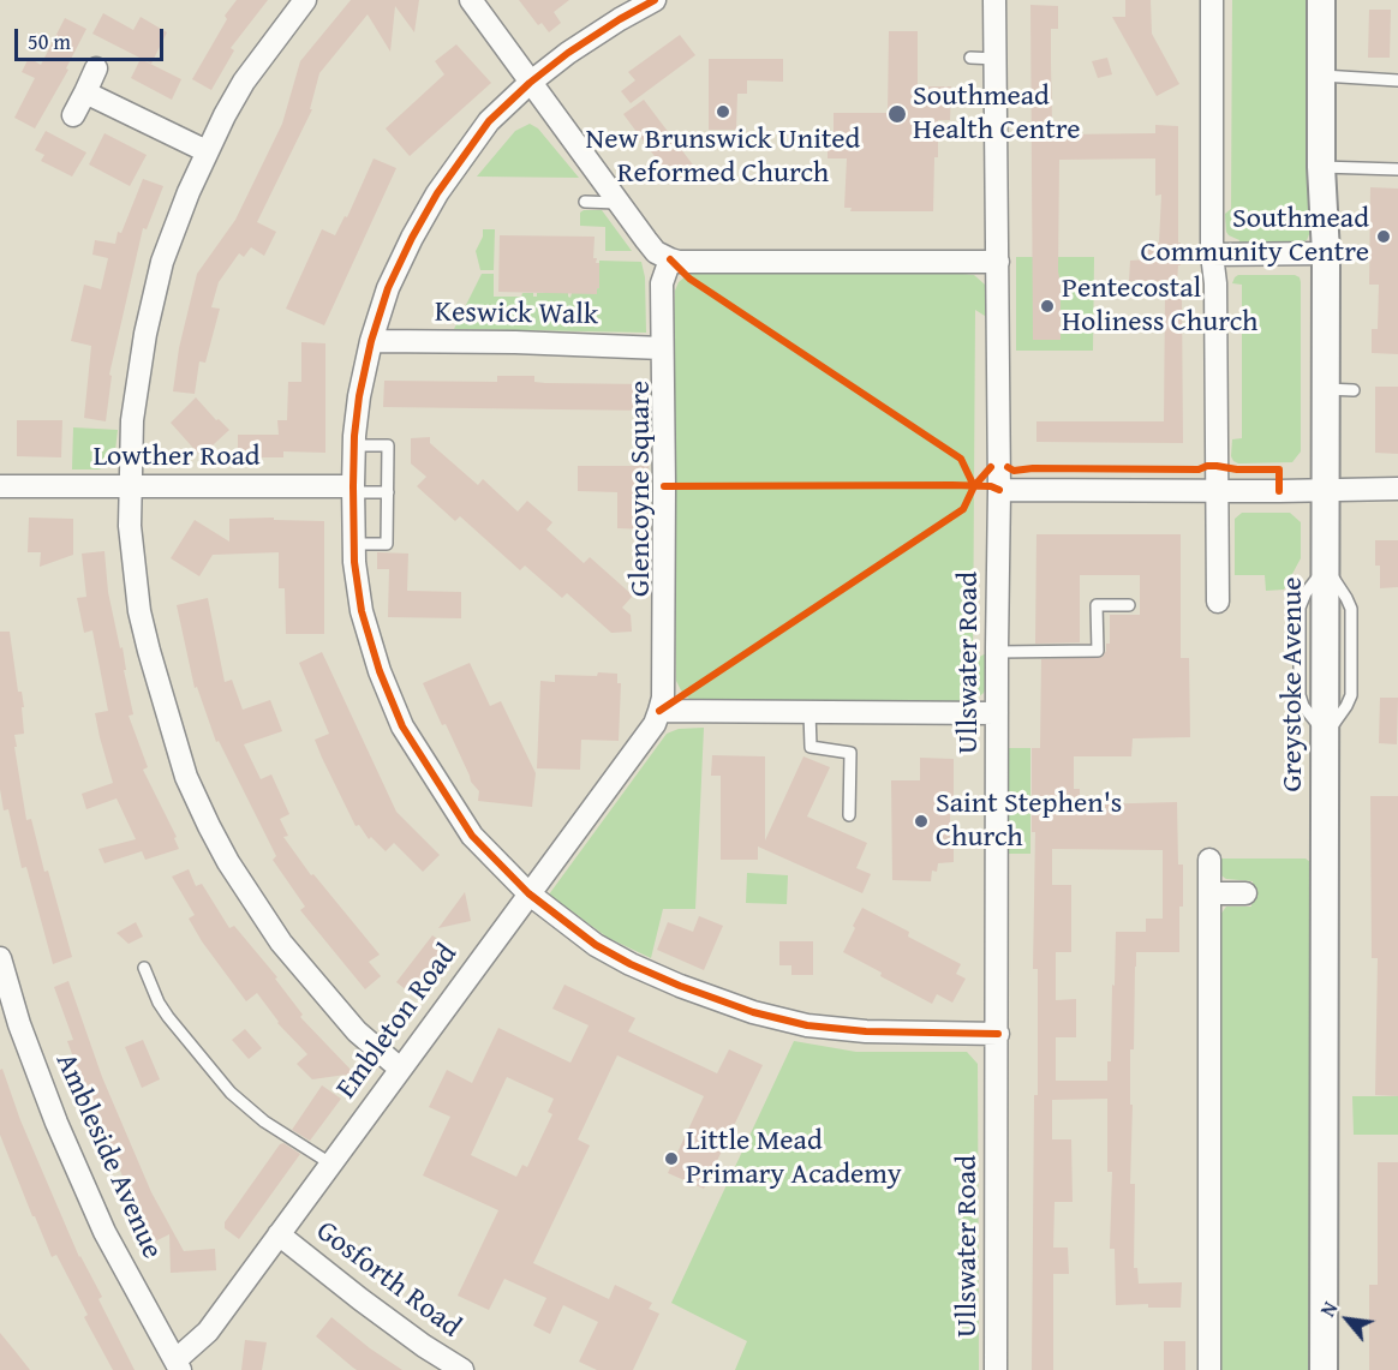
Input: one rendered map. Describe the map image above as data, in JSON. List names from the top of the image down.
{
  "streets": {
    "street": [
      "Keswick Walk",
      "Lowther Road",
      "Glencoyne Square",
      "Ullswater Road",
      "Greystoke Avenue",
      "Embleton Road",
      "Ambleside Avenue",
      "Gosforth Road"
    ]
  },
  "crossings": [
    ["Keswick Walk", "Glencoyne Square"],
    ["Glencoyne Square", "Embleton Road"],
    ["Embleton Road", "Ambleside Avenue"],
    ["Embleton Road", "Gosforth Road"]
  ],
  "places": [
    "New Brunswick United Reformed Church",
    "Southmead Health Centre",
    "Southmead Community Centre",
    "Pentecostal Holiness Church",
    "Saint Stephen's Church",
    "Little Mead Primary Academy"
  ],
  "scale_bar": "50 m",
  "north": "top left"
}
